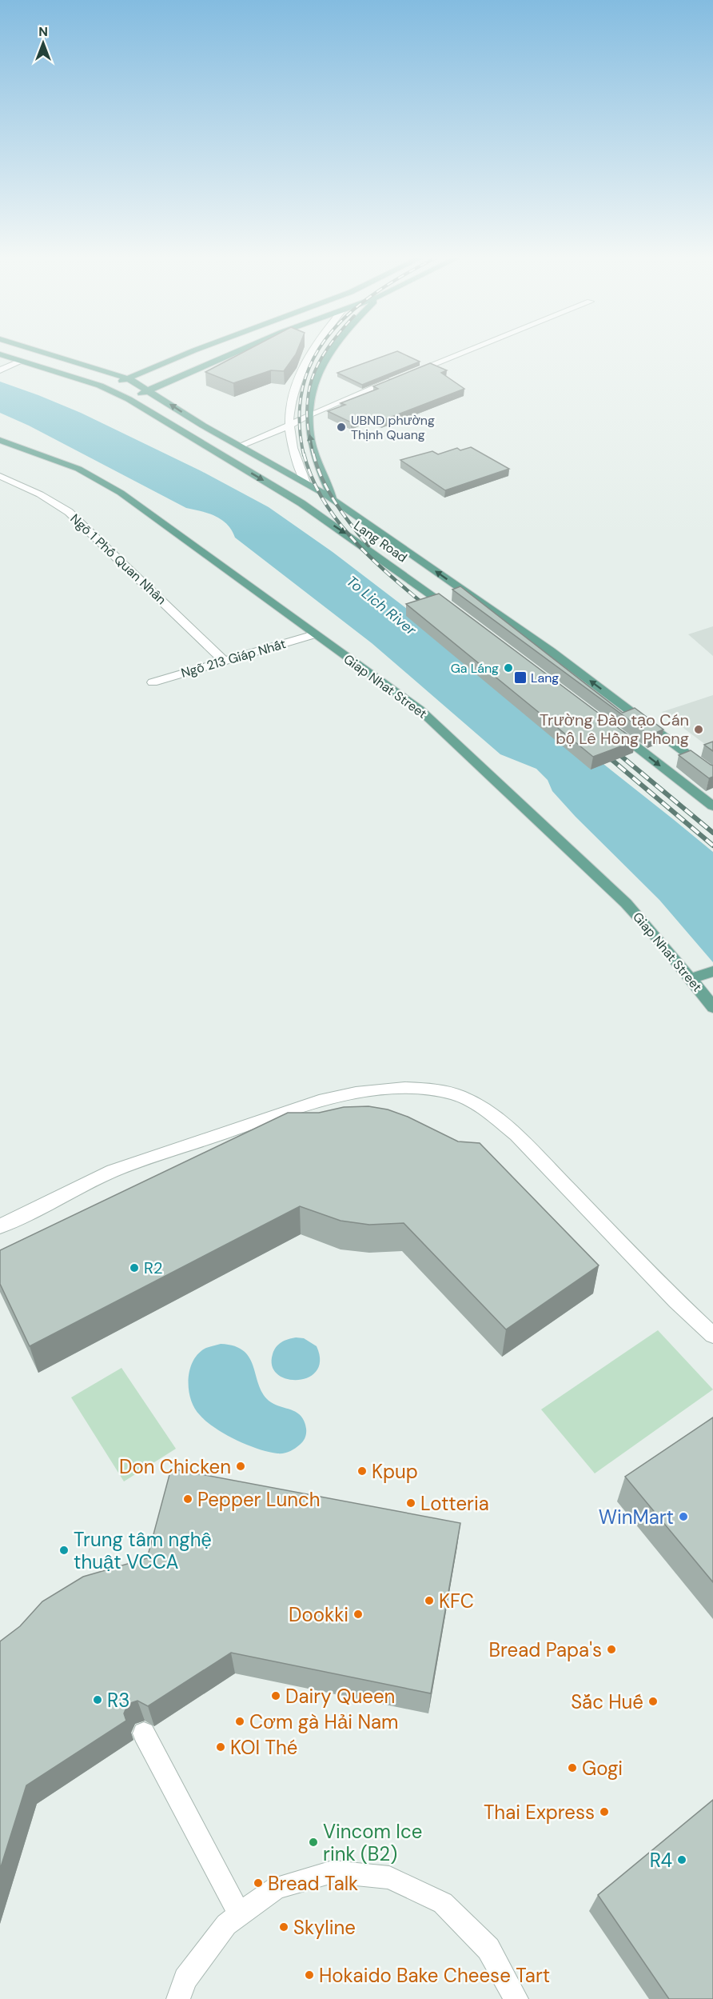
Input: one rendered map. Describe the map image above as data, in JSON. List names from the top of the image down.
{
  "streets": {
    "main road": ["Lang Road", "Giap Nhat Street"],
    "street": ["Ngõ 1 Phố Quan Nhân", "Ngõ 213 Giáp Nhất"]
  },
  "crossings": [
    ["Ngõ 1 Phố Quan Nhân", "Ngõ 213 Giáp Nhất"],
    ["Ngõ 213 Giáp Nhất", "Giap Nhat Street"]
  ],
  "water": ["To Lich River"],
  "places": {
    "other": [
      "UBND phường Thịnh Quang",
      "Ga Láng",
      "Trường Đào tạo Cán bộ Lê Hồng Phong",
      "R2",
      "Don Chicken",
      "Kpup",
      "Pepper Lunch",
      "Lotteria",
      "WinMart",
      "Trung tâm nghệ thuật VCCA",
      "KFC",
      "Dookki",
      "Bread Papa's",
      "Dairy Queen",
      "R3",
      "Sắc Huế",
      "Cơm gà Hải Nam",
      "KOI Thé",
      "Gogi",
      "Thai Express",
      "Vincom Ice rink (B2)",
      "R4",
      "Bread Talk",
      "Skyline",
      "Hokaido Bake Cheese Tart"
    ],
    "transit": ["Lang"]
  },
  "north": "top"
}
